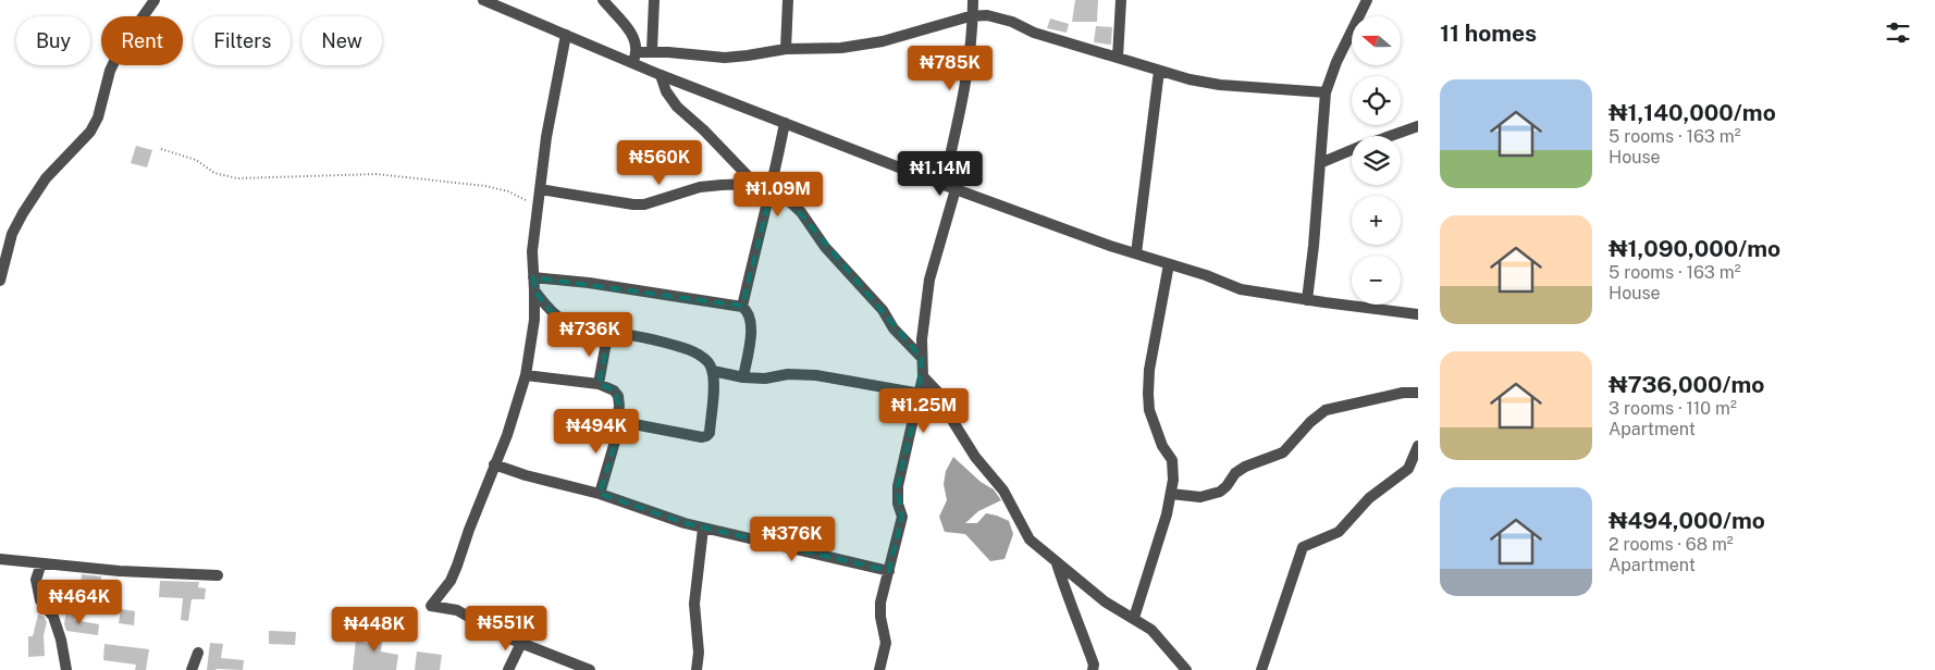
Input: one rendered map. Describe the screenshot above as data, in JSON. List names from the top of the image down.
{
  "north": "left",
  "page": {
    "heading": "11 homes",
    "map_buttons": ["+", "−"],
    "chip": [
      "Buy",
      "Rent",
      "Filters",
      "New"
    ],
    "price": [
      "₦785K",
      "₦560K",
      "₦1.14M",
      "₦1.09M",
      "₦736K",
      "₦1.25M",
      "₦494K",
      "₦376K",
      "₦464K",
      "₦551K",
      "₦448K"
    ],
    "list": [
      {
        "name": "₦1,140,000/mo",
        "note": "5 rooms · 163 m² · House"
      },
      {
        "name": "₦1,090,000/mo",
        "note": "5 rooms · 163 m² · House"
      },
      {
        "name": "₦736,000/mo",
        "note": "3 rooms · 110 m² · Apartment"
      },
      {
        "name": "₦494,000/mo",
        "note": "2 rooms · 68 m² · Apartment"
      }
    ]
  }
}
